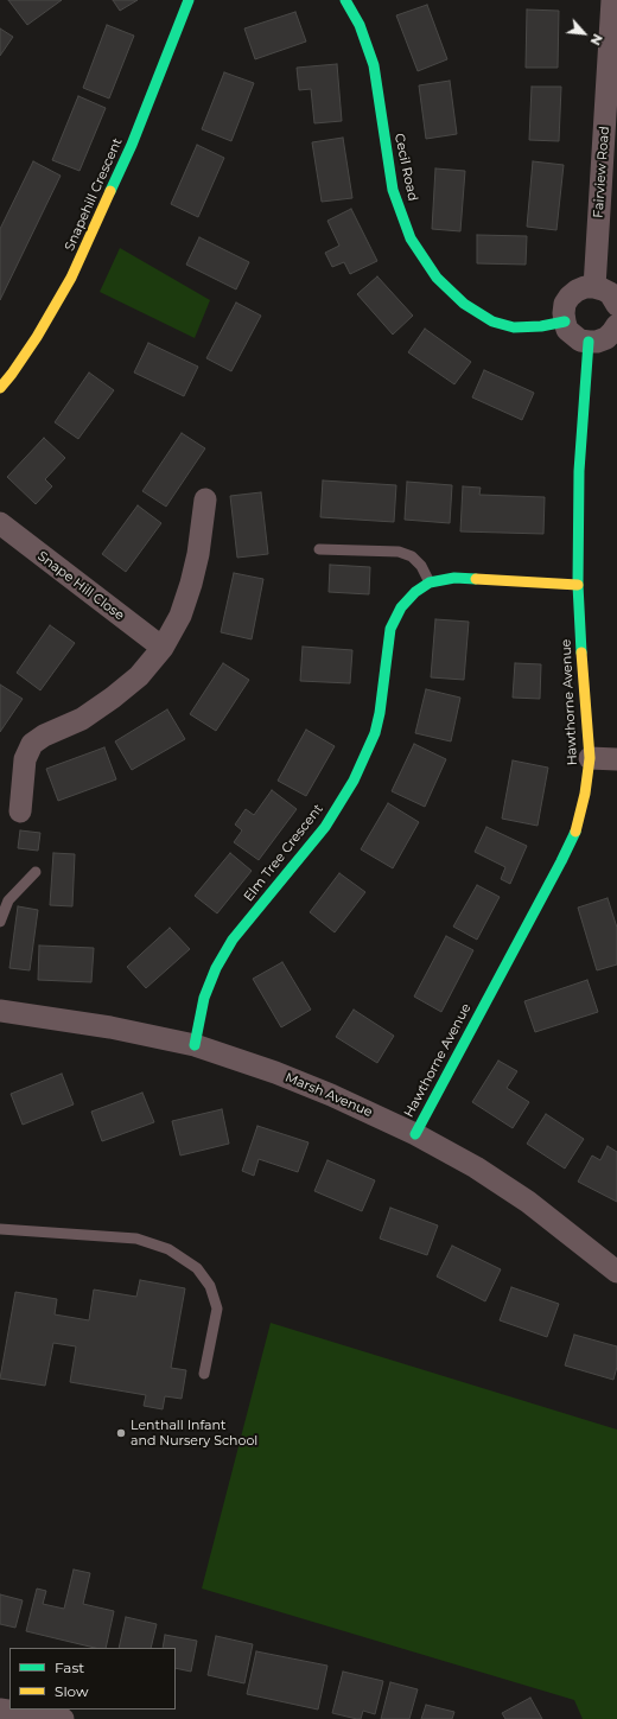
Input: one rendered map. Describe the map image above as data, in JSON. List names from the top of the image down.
{
  "streets": {
    "street": [
      "Cecil Road",
      "Fairview Road",
      "Snapehill Crescent",
      "Snape Hill Close",
      "Hawthorne Avenue",
      "Elm Tree Crescent",
      "Marsh Avenue"
    ]
  },
  "crossings": [
    ["Hawthorne Avenue", "Elm Tree Crescent"],
    ["Hawthorne Avenue", "Marsh Avenue"],
    ["Elm Tree Crescent", "Marsh Avenue"]
  ],
  "places": ["Lenthall Infant and Nursery School"],
  "legend": ["Fast", "Slow"],
  "north": "bottom right"
}
